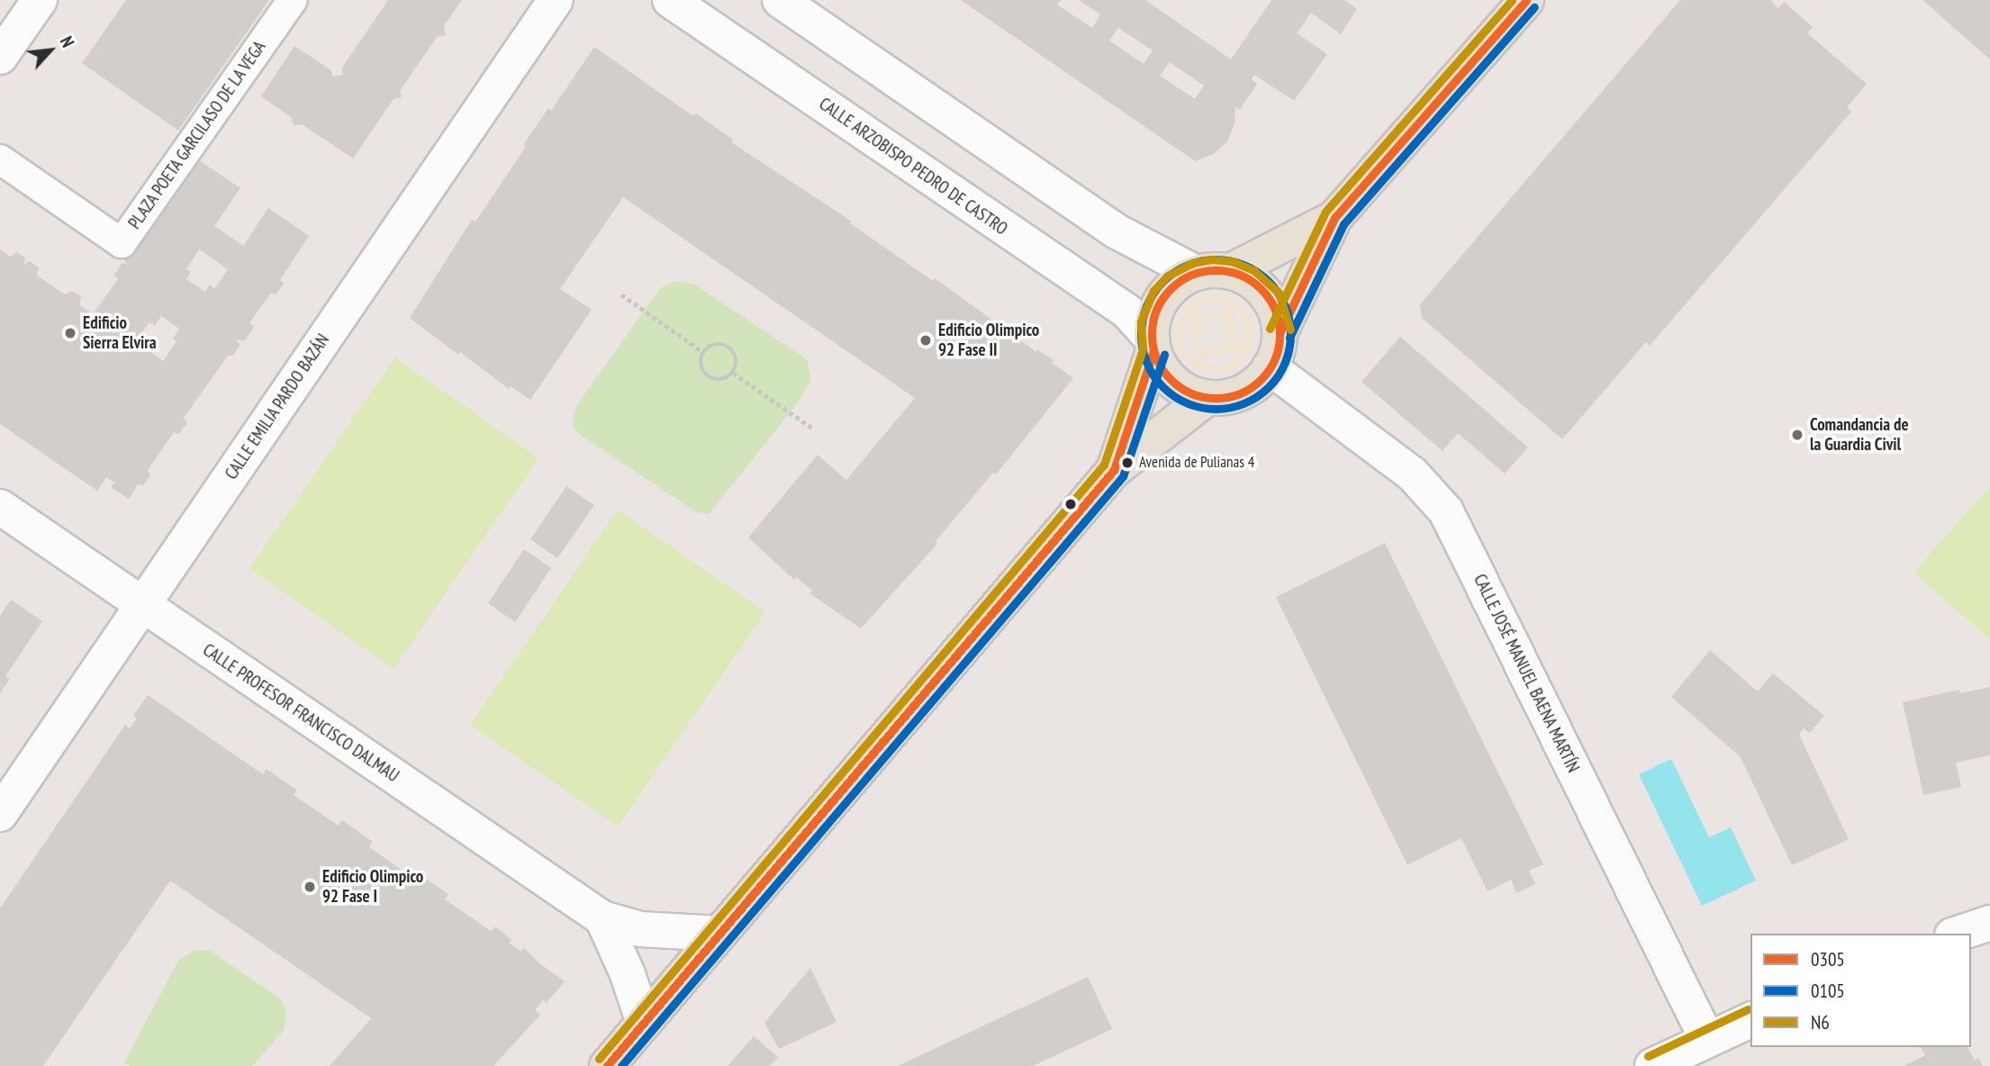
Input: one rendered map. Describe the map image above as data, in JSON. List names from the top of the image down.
{
  "streets": {
    "main road": [
      "CALLE ARZOBISPO PEDRO DE CASTRO",
      "CALLE EMILIA PARDO BAZÁN",
      "CALLE JOSÉ MANUEL BAENA MARTÍN",
      "CALLE PROFESOR FRANCISCO DALMAU"
    ],
    "street": ["PLAZA POETA GARCILASO DE LA VEGA"]
  },
  "crossings": [
    ["CALLE ARZOBISPO PEDRO DE CASTRO", "CALLE JOSÉ MANUEL BAENA MARTÍN"],
    ["CALLE EMILIA PARDO BAZÁN", "CALLE PROFESOR FRANCISCO DALMAU"]
  ],
  "places": [
    "Edificio Sierra Elvira",
    "Edificio Olimpico 92 Fase II",
    "Comandancia de la Guardia Civil",
    "Avenida de Pulianas 4",
    "Edificio Olimpico 92 Fase I"
  ],
  "lines": ["transit line 0305", "transit line N6", "transit line 0105"],
  "legend": ["0305", "0105", "N6"],
  "north": "top right"
}
